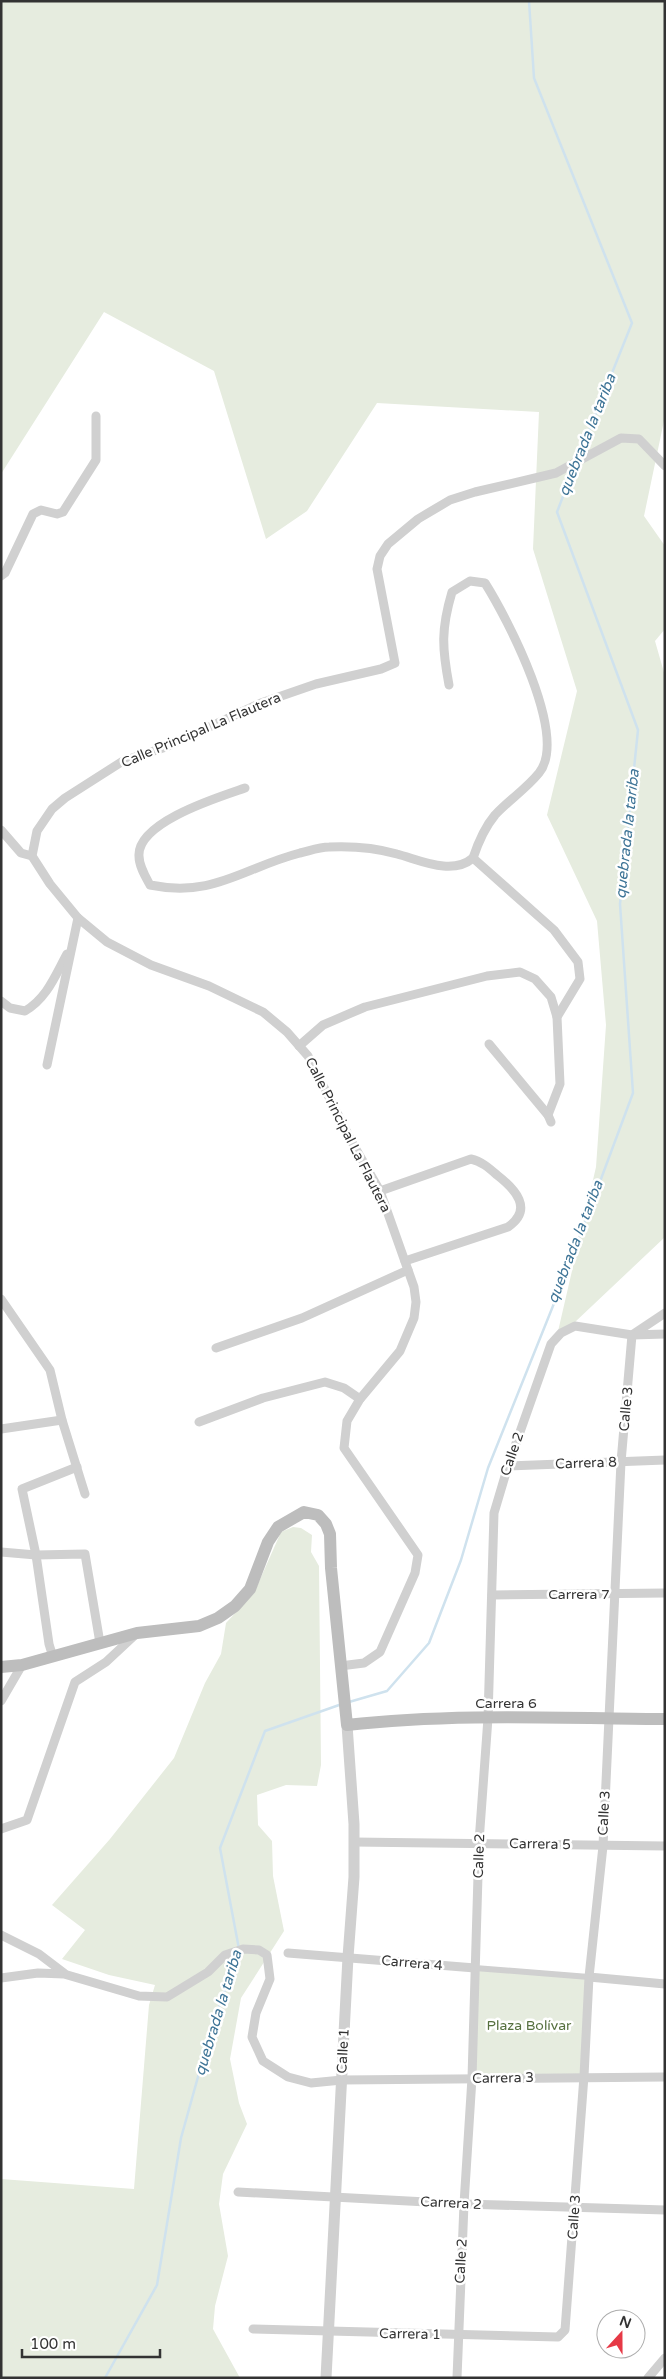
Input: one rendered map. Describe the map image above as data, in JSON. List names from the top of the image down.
{
  "streets": {
    "main road": ["Carrera 6"],
    "street": [
      "Calle Principal La Flautera",
      "Calle 3",
      "Calle 2",
      "Carrera 8",
      "Carrera 7",
      "Carrera 5",
      "Carrera 4",
      "Calle 1",
      "Carrera 3",
      "Carrera 2",
      "Carrera 1"
    ]
  },
  "crossings": [
    ["Calle 3", "Calle 2"],
    ["Calle 3", "Carrera 8"],
    ["Calle 3", "Carrera 7"],
    ["Calle 3", "Carrera 6"],
    ["Calle 3", "Carrera 5"],
    ["Calle 3", "Carrera 3"],
    ["Calle 3", "Carrera 2"],
    ["Calle 3", "Carrera 1"],
    ["Calle 2", "Carrera 8"],
    ["Calle 2", "Carrera 7"],
    ["Calle 2", "Carrera 6"],
    ["Calle 2", "Carrera 5"],
    ["Calle 2", "Carrera 4"],
    ["Calle 2", "Carrera 3"],
    ["Calle 2", "Carrera 2"],
    ["Calle 2", "Carrera 1"],
    ["Carrera 6", "Calle 1"],
    ["Carrera 5", "Calle 1"],
    ["Carrera 4", "Calle 1"],
    ["Calle 1", "Carrera 3"],
    ["Calle 1", "Carrera 2"],
    ["Calle 1", "Carrera 1"]
  ],
  "water": ["quebrada la tariba"],
  "parks": ["Plaza Bolívar"],
  "scale_bar": "100 m",
  "north": "top"
}
